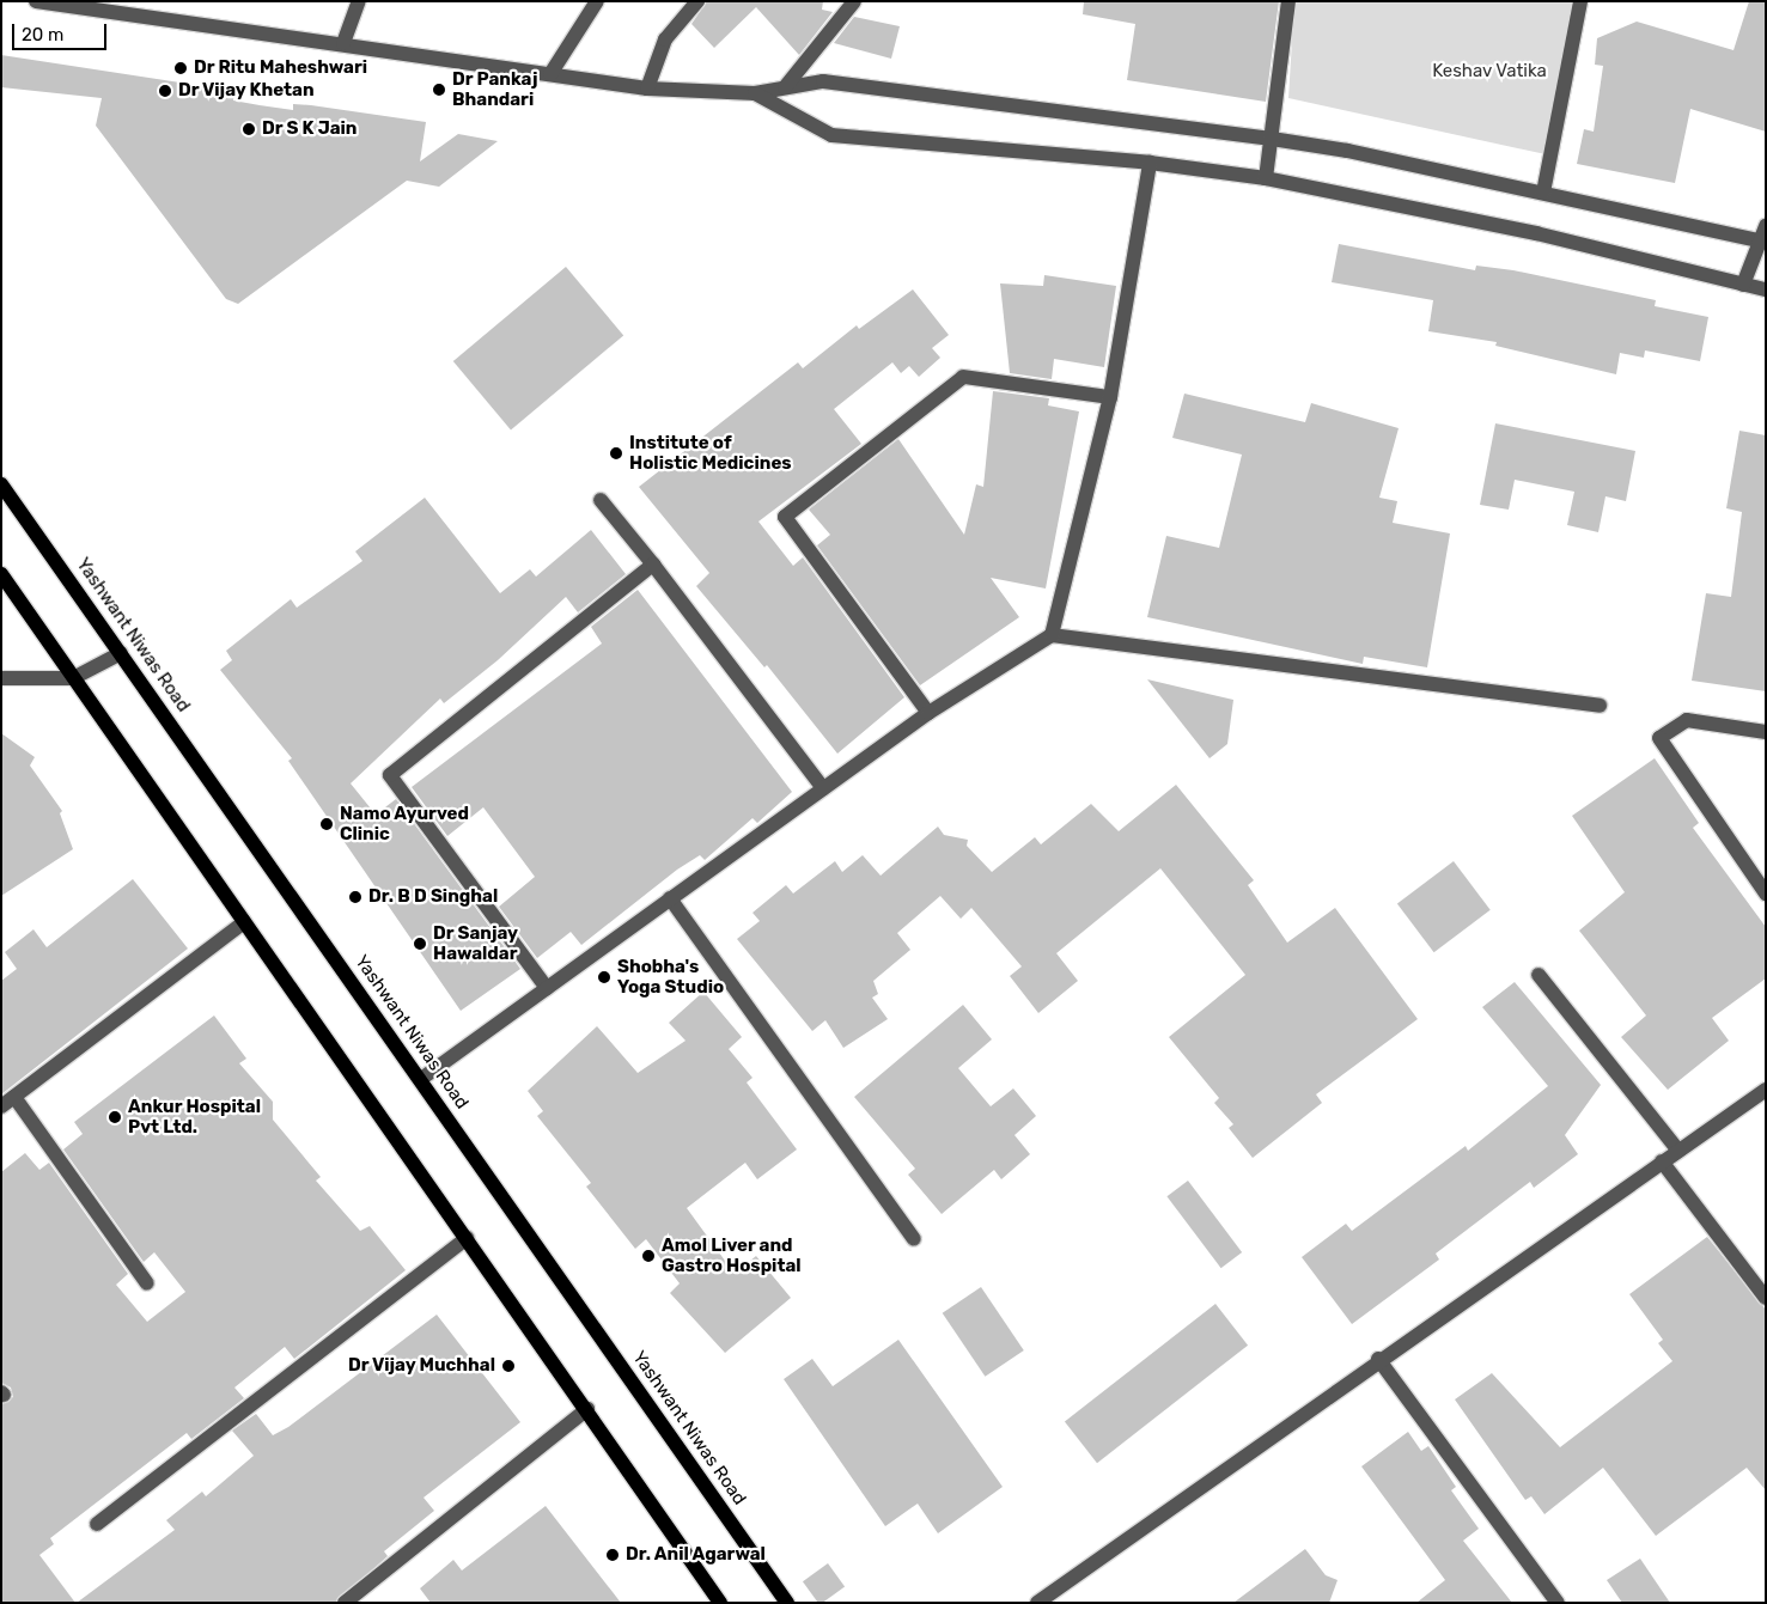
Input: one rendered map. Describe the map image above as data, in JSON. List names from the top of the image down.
{
  "streets": {
    "main road": ["Yashwant Niwas Road"]
  },
  "parks": ["Keshav Vatika"],
  "places": [
    "Dr Ritu Maheshwari",
    "Dr Pankaj Bhandari",
    "Dr Vijay Khetan",
    "Dr S K Jain",
    "Institute of Holistic Medicines",
    "Namo Ayurved Clinic",
    "Dr. B D Singhal",
    "Dr Sanjay Hawaldar",
    "Shobha's Yoga Studio",
    "Ankur Hospital Pvt Ltd.",
    "Amol Liver and Gastro Hospital",
    "Dr Vijay Muchhal",
    "Dr. Anil Agarwal"
  ],
  "scale_bar": "20 m"
}
